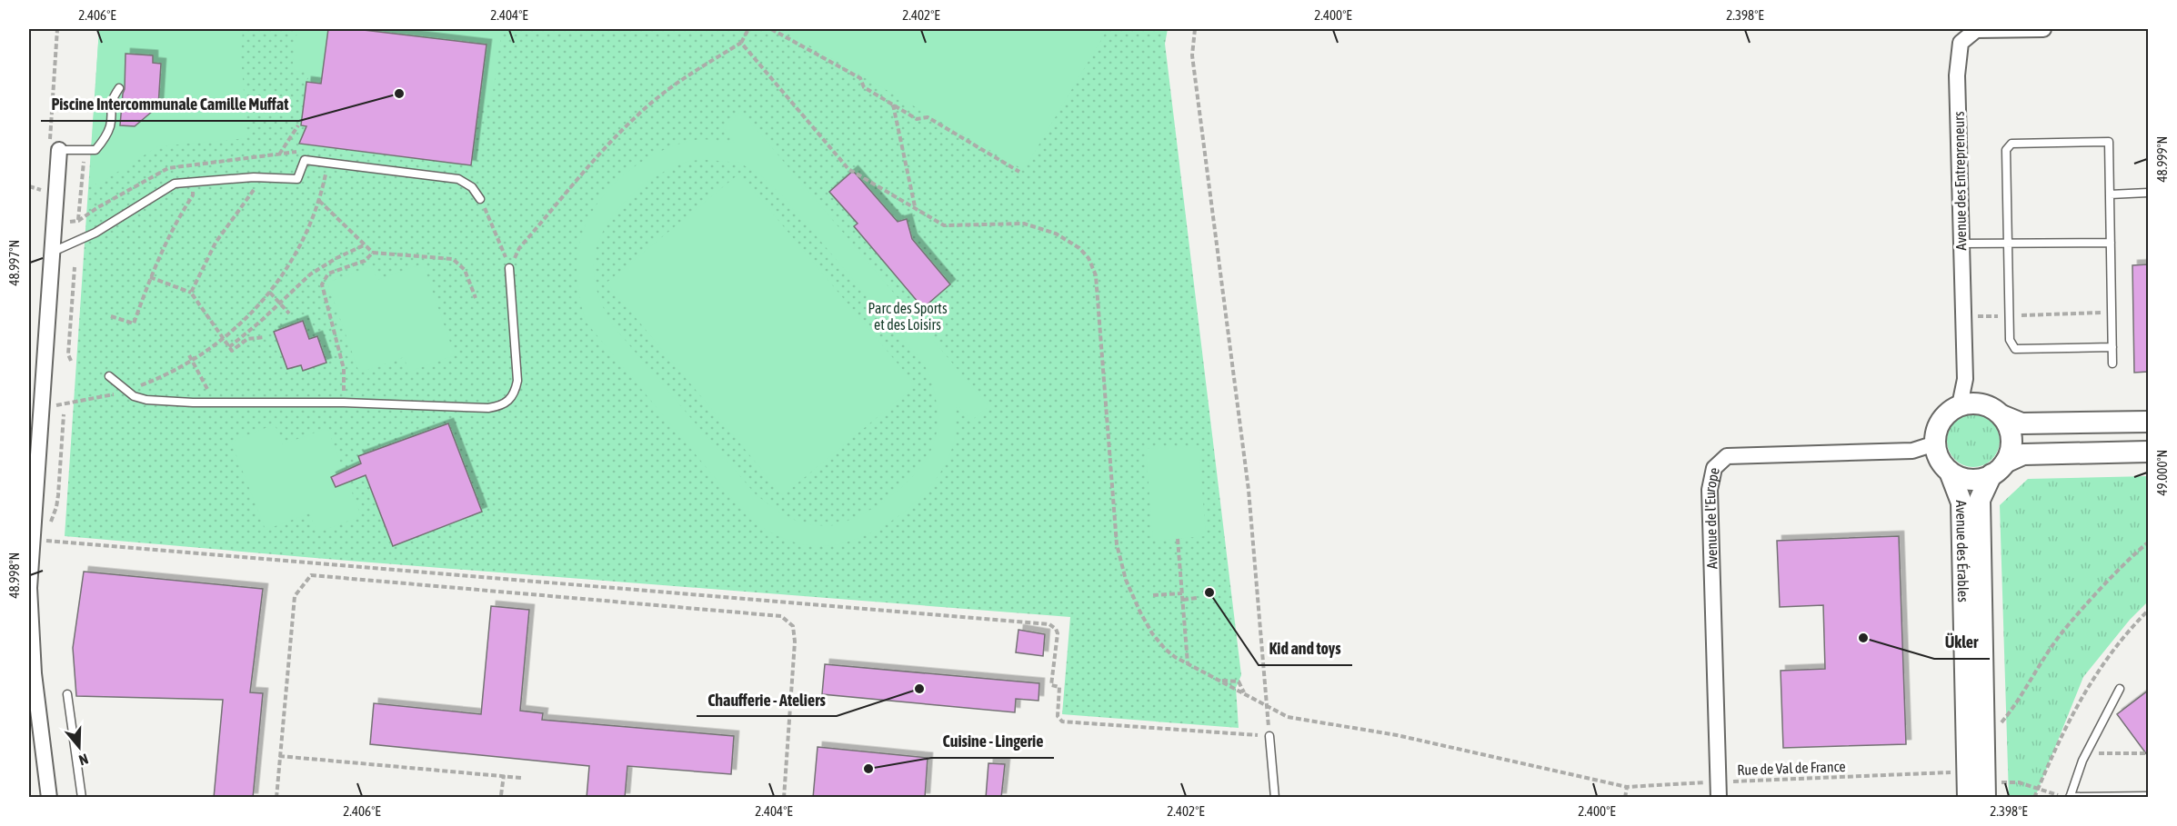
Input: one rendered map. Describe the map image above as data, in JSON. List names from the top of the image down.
{
  "streets": {
    "main road": ["Avenue des Érables"],
    "street": ["Avenue des Entrepreneurs", "Avenue de l'Europe"],
    "path": ["Rue de Val de France"]
  },
  "crossings": [
    ["Avenue des Entrepreneurs", "Avenue de l'Europe"],
    ["Avenue des Entrepreneurs", "Avenue des Érables"],
    ["Avenue de l'Europe", "Avenue des Érables"],
    ["Avenue de l'Europe", "Rue de Val de France"],
    ["Avenue des Érables", "Rue de Val de France"]
  ],
  "parks": ["Parc des Sports et des Loisirs"],
  "places": [
    "Piscine Intercommunale Camille Muffat",
    "Kid and toys",
    "Ükler",
    "Chaufferie - Ateliers",
    "Cuisine - Lingerie"
  ],
  "north": "bottom",
  "coordinates": [
    "2.406°E",
    "2.404°E",
    "2.402°E",
    "2.400°E",
    "2.398°E",
    "48.999°N",
    "48.997°N",
    "49.000°N",
    "48.998°N"
  ]
}
